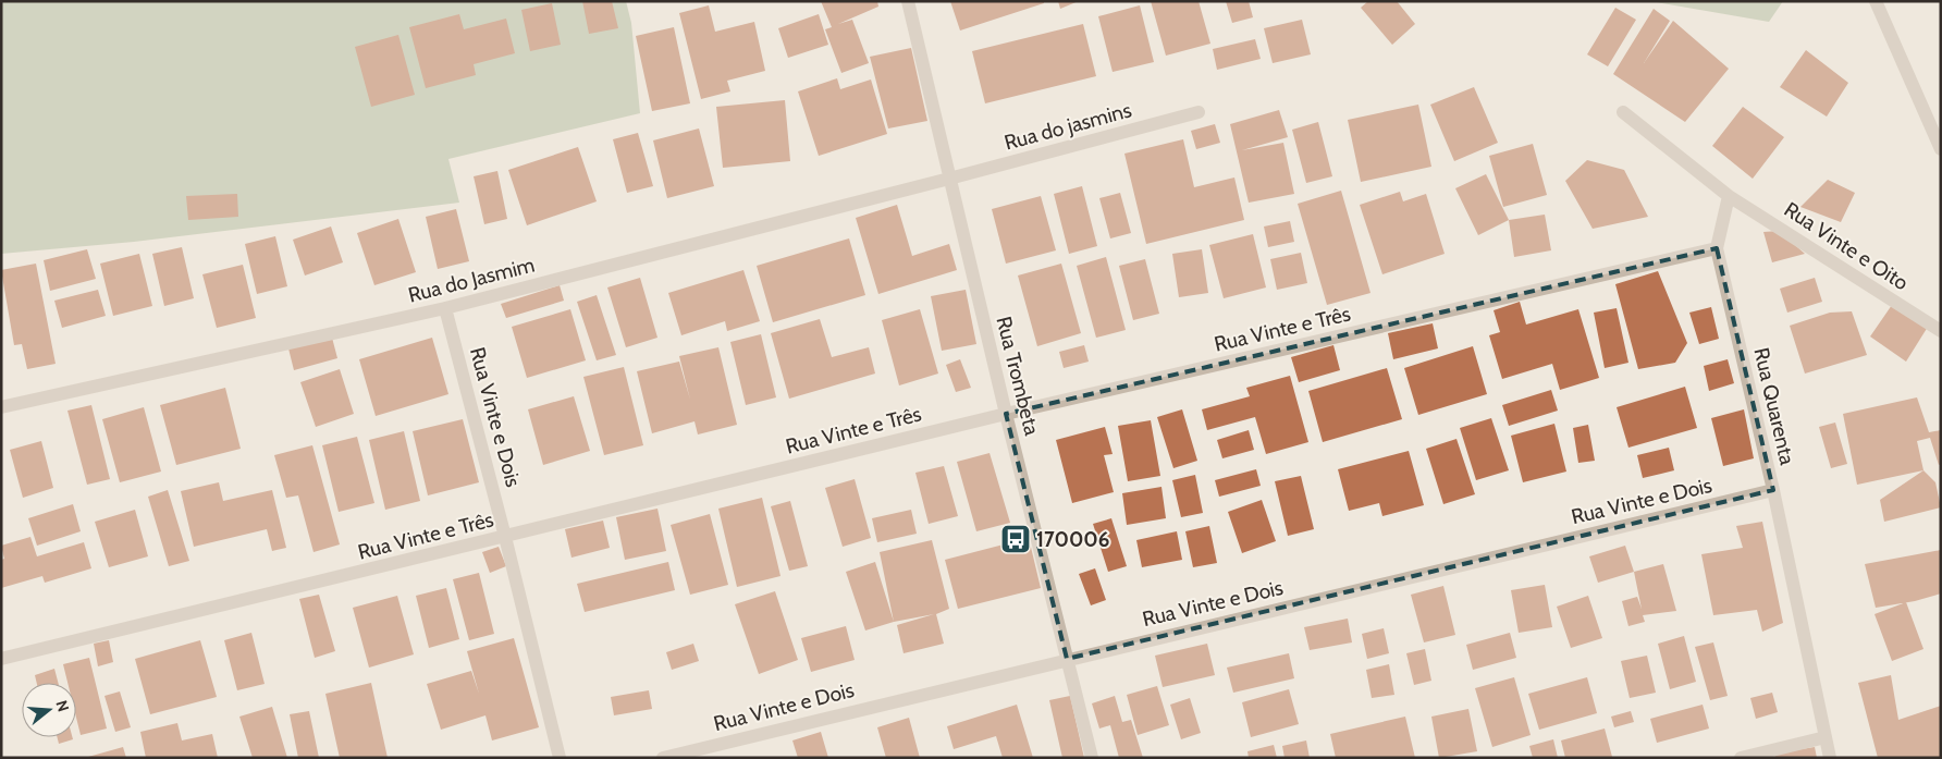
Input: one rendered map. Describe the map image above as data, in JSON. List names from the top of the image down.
{
  "streets": {
    "street": [
      "Rua do jasmins",
      "Rua Vinte e Oito",
      "Rua do Jasmim",
      "Rua Vinte e Três",
      "Rua Trombeta",
      "Rua Quarenta",
      "Rua Vinte e Dois"
    ]
  },
  "crossings": [
    ["Rua do jasmins", "Rua do Jasmim"],
    ["Rua do jasmins", "Rua Trombeta"],
    ["Rua Vinte e Oito", "Rua Quarenta"],
    ["Rua do Jasmim", "Rua Trombeta"],
    ["Rua do Jasmim", "Rua Vinte e Dois"],
    ["Rua Vinte e Três", "Rua Trombeta"],
    ["Rua Vinte e Três", "Rua Quarenta"],
    ["Rua Vinte e Três", "Rua Vinte e Dois"],
    ["Rua Trombeta", "Rua Vinte e Dois"],
    ["Rua Quarenta", "Rua Vinte e Dois"]
  ],
  "places": {
    "bus stop": ["170006"]
  },
  "north": "right"
}
